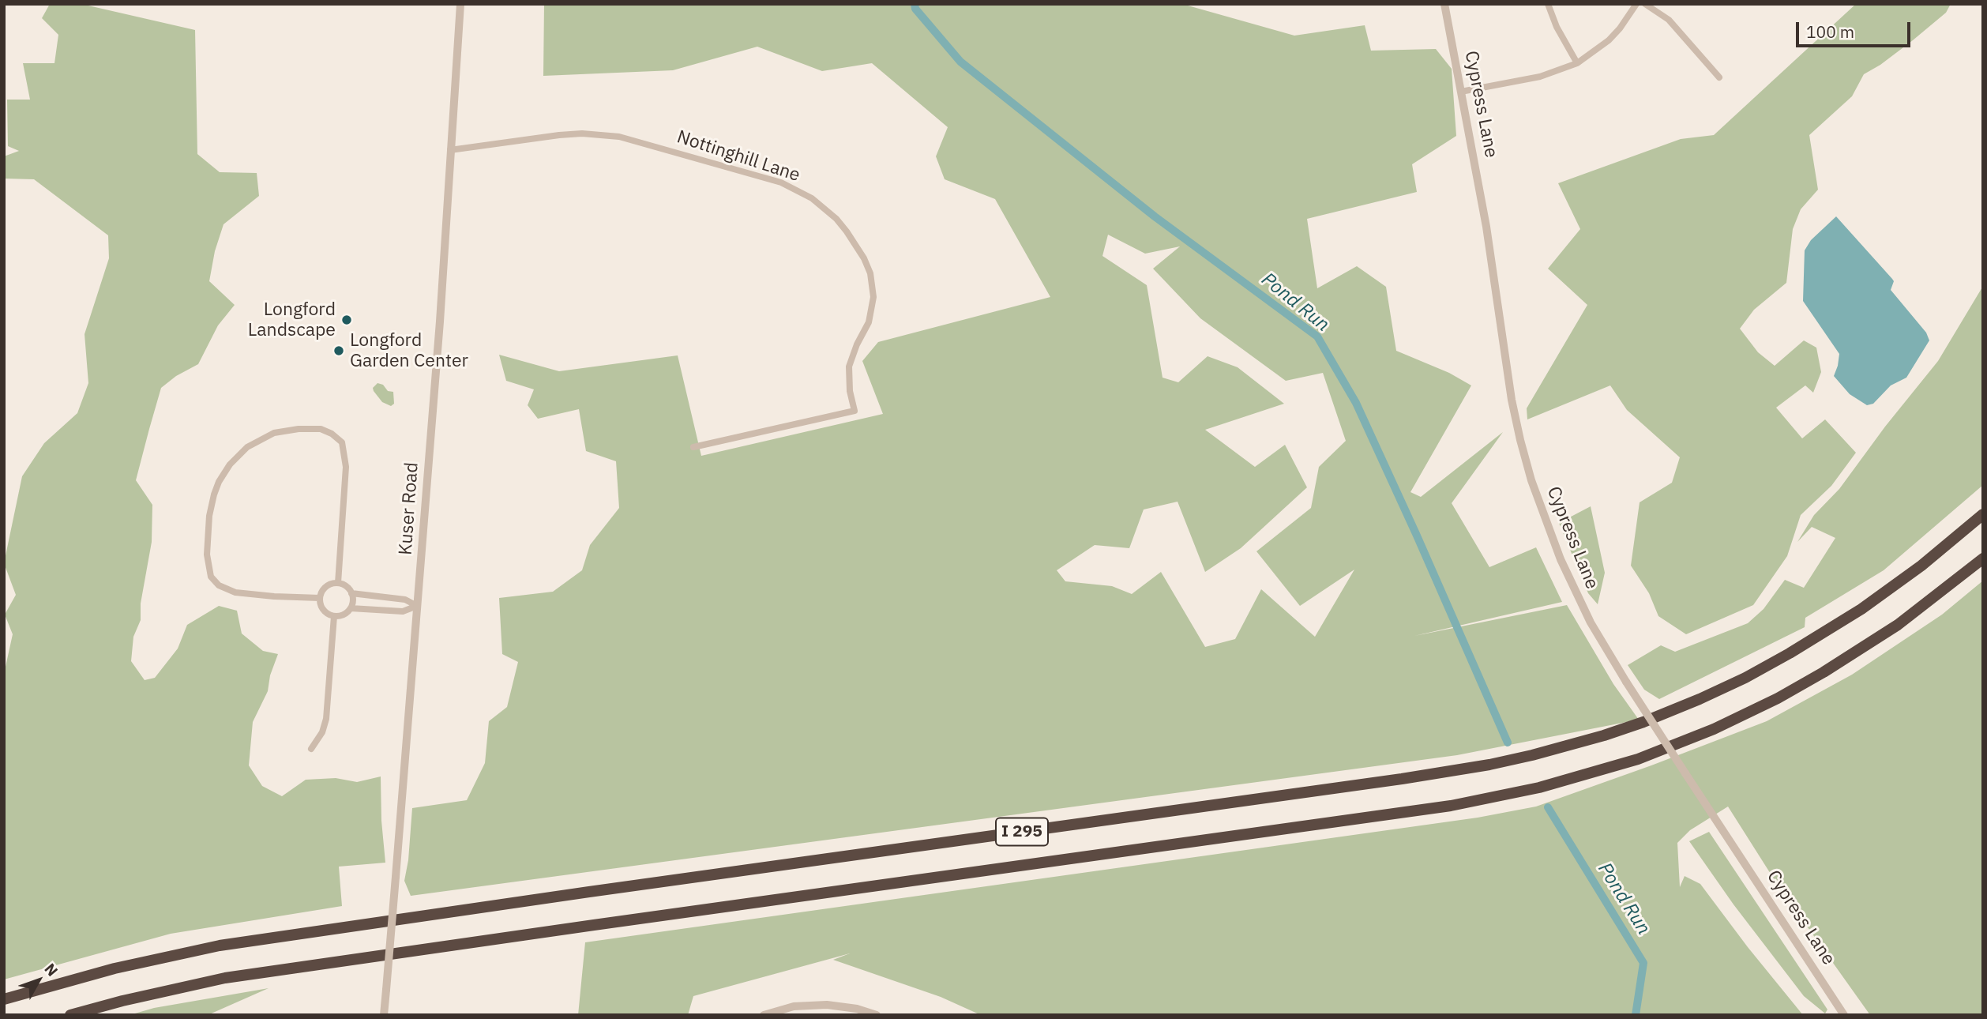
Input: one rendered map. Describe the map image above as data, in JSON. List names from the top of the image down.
{
  "streets": {
    "highway": ["I 295"],
    "street": ["Cypress Lane", "Nottinghill Lane", "Kuser Road"]
  },
  "crossings": [
    ["Nottinghill Lane", "Kuser Road"]
  ],
  "water": ["Pond Run"],
  "places": ["Longford Landscape", "Longford Garden Center"],
  "scale_bar": "100 m",
  "north": "top right"
}
